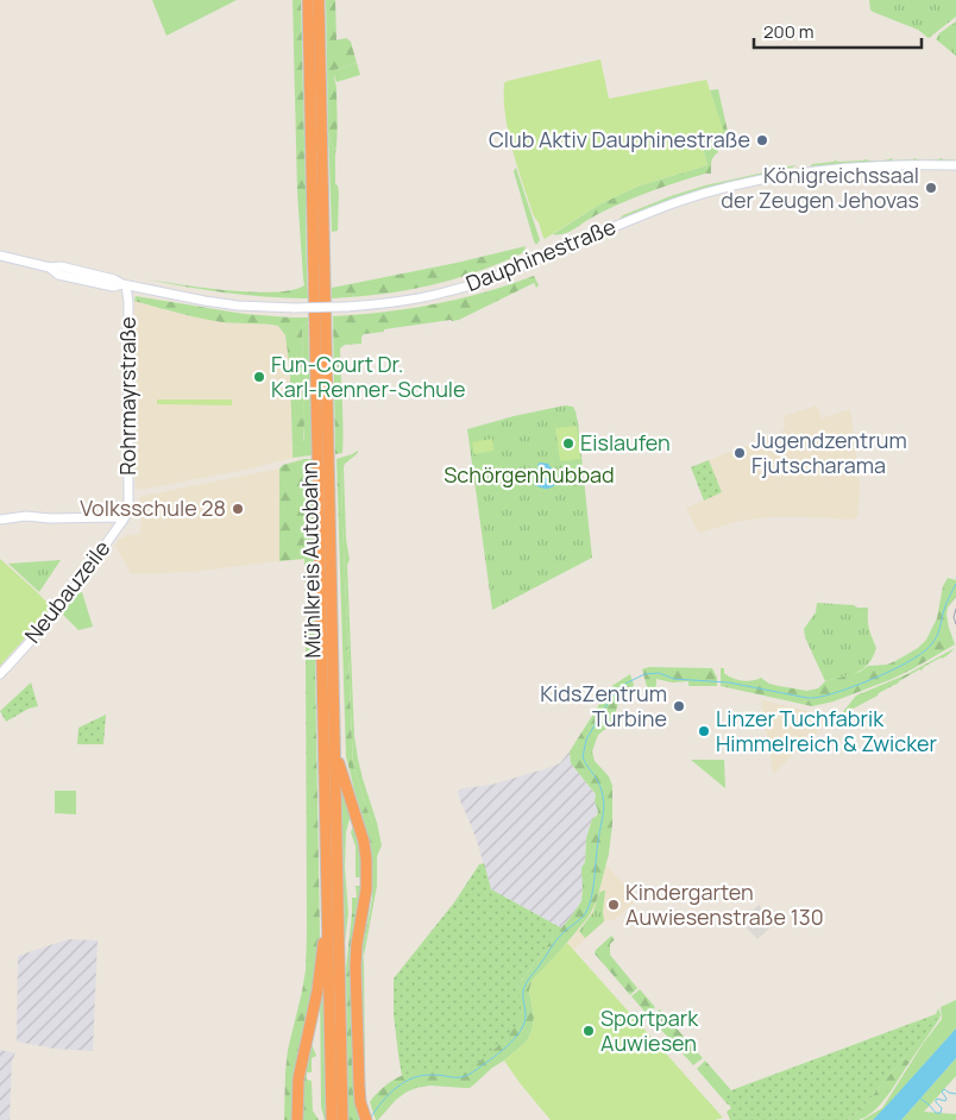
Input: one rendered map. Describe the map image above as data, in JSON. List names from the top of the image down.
{
  "streets": {
    "highway": ["Mühlkreis Autobahn"],
    "main road": ["Dauphinestraße", "Rohrmayrstraße", "Neubauzeile"]
  },
  "crossings": [
    ["Dauphinestraße", "Rohrmayrstraße"],
    ["Rohrmayrstraße", "Neubauzeile"]
  ],
  "parks": ["Schörgenhubbad"],
  "places": [
    "Club Aktiv Dauphinestraße",
    "Königreichssaal der Zeugen Jehovas",
    "Fun-Court Dr. Karl-Renner-Schule",
    "Eislaufen",
    "Jugendzentrum Fjutscharama",
    "Volksschule 28",
    "KidsZentrum Turbine",
    "Linzer Tuchfabrik Himmelreich & Zwicker",
    "Kindergarten Auwiesenstraße 130",
    "Sportpark Auwiesen"
  ],
  "scale_bar": "200 m"
}
